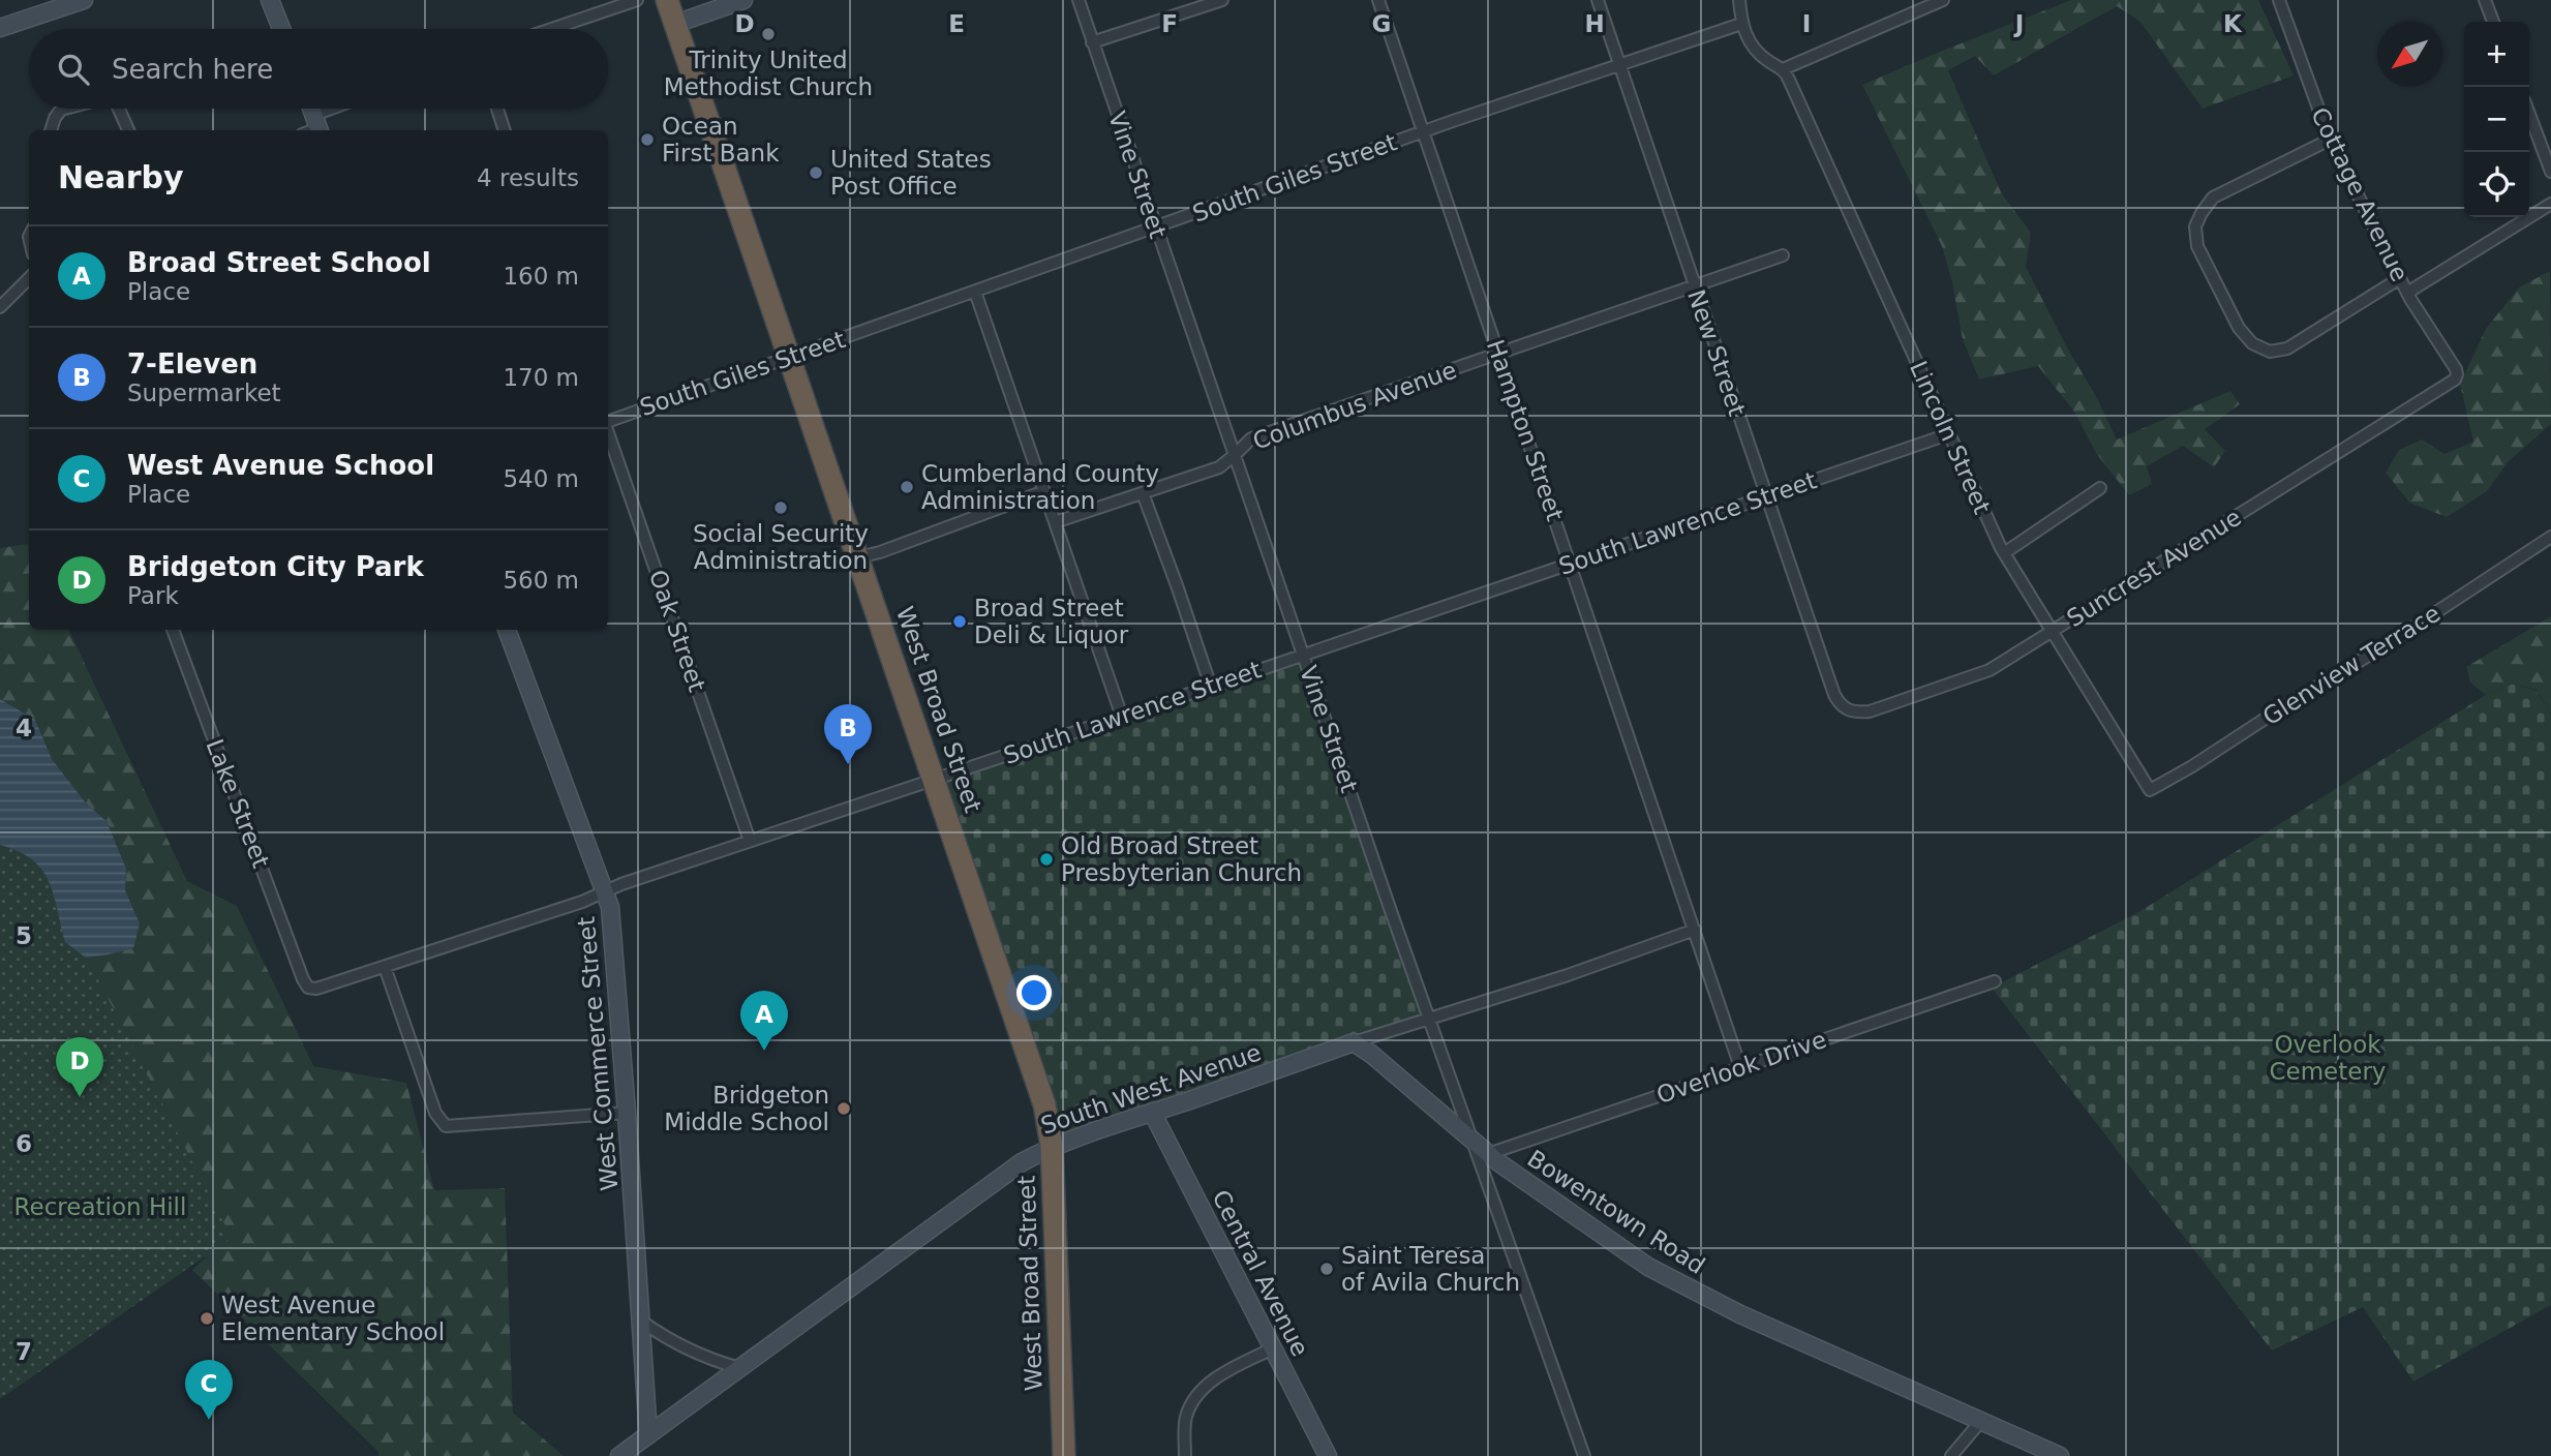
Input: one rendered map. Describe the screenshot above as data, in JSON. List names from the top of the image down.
{
  "streets": {
    "highway": ["West Broad Street"],
    "main road": [
      "West Commerce Street",
      "South West Avenue",
      "Bowentown Road",
      "Central Avenue"
    ],
    "street": [
      "Vine Street",
      "South Giles Street",
      "Cottage Avenue",
      "New Street",
      "Columbus Avenue",
      "Hampton Street",
      "Lincoln Street",
      "South Lawrence Street",
      "Suncrest Avenue",
      "Oak Street",
      "Glenview Terrace",
      "Lake Street",
      "Overlook Drive"
    ]
  },
  "crossings": [
    ["Vine Street", "South Giles Street"],
    ["Vine Street", "Columbus Avenue"],
    ["Vine Street", "South Lawrence Street"],
    ["Vine Street", "South West Avenue"],
    ["Vine Street", "Bowentown Road"],
    ["South Giles Street", "New Street"],
    ["South Giles Street", "Hampton Street"],
    ["South Giles Street", "West Broad Street"],
    ["Cottage Avenue", "Suncrest Avenue"],
    ["New Street", "Columbus Avenue"],
    ["New Street", "South Lawrence Street"],
    ["New Street", "Suncrest Avenue"],
    ["Columbus Avenue", "Hampton Street"],
    ["Hampton Street", "South Lawrence Street"],
    ["Hampton Street", "Overlook Drive"],
    ["Hampton Street", "South West Avenue"],
    ["Lincoln Street", "South Lawrence Street"],
    ["Lincoln Street", "Suncrest Avenue"],
    ["Lincoln Street", "Glenview Terrace"],
    ["South Lawrence Street", "Oak Street"],
    ["South Lawrence Street", "West Broad Street"],
    ["South Lawrence Street", "Lake Street"],
    ["South Lawrence Street", "West Commerce Street"],
    ["West Broad Street", "South West Avenue"],
    ["West Commerce Street", "South West Avenue"],
    ["Overlook Drive", "Bowentown Road"],
    ["South West Avenue", "Bowentown Road"],
    ["South West Avenue", "Central Avenue"]
  ],
  "parks": ["Overlook Cemetery", "Recreation Hill"],
  "places": [
    "Trinity United Methodist Church",
    "Ocean First Bank",
    "United States Post Office",
    "Cumberland County Administration",
    "Social Security Administration",
    "Broad Street Deli & Liquor",
    "Old Broad Street Presbyterian Church",
    "Bridgeton Middle School",
    "Saint Teresa of Avila Church",
    "West Avenue Elementary School"
  ],
  "north": "bottom left",
  "page": {
    "map_buttons": ["+", "−"],
    "search": "Search here",
    "heading": ["Nearby", "4 results"],
    "list": [
      {
        "mark": "A",
        "name": "Broad Street School",
        "note": "Place",
        "value": "160 m"
      },
      {
        "mark": "B",
        "name": "7-Eleven",
        "note": "Supermarket",
        "value": "170 m"
      },
      {
        "mark": "C",
        "name": "West Avenue School",
        "note": "Place",
        "value": "540 m"
      },
      {
        "mark": "D",
        "name": "Bridgeton City Park",
        "note": "Park",
        "value": "560 m"
      }
    ],
    "pins": [
      "B",
      "A",
      "D",
      "C"
    ]
  },
  "grid": {
    "columns": [
      "D",
      "E",
      "F",
      "G",
      "H",
      "I",
      "J",
      "K"
    ],
    "rows": [
      "4",
      "5",
      "6",
      "7"
    ]
  }
}
